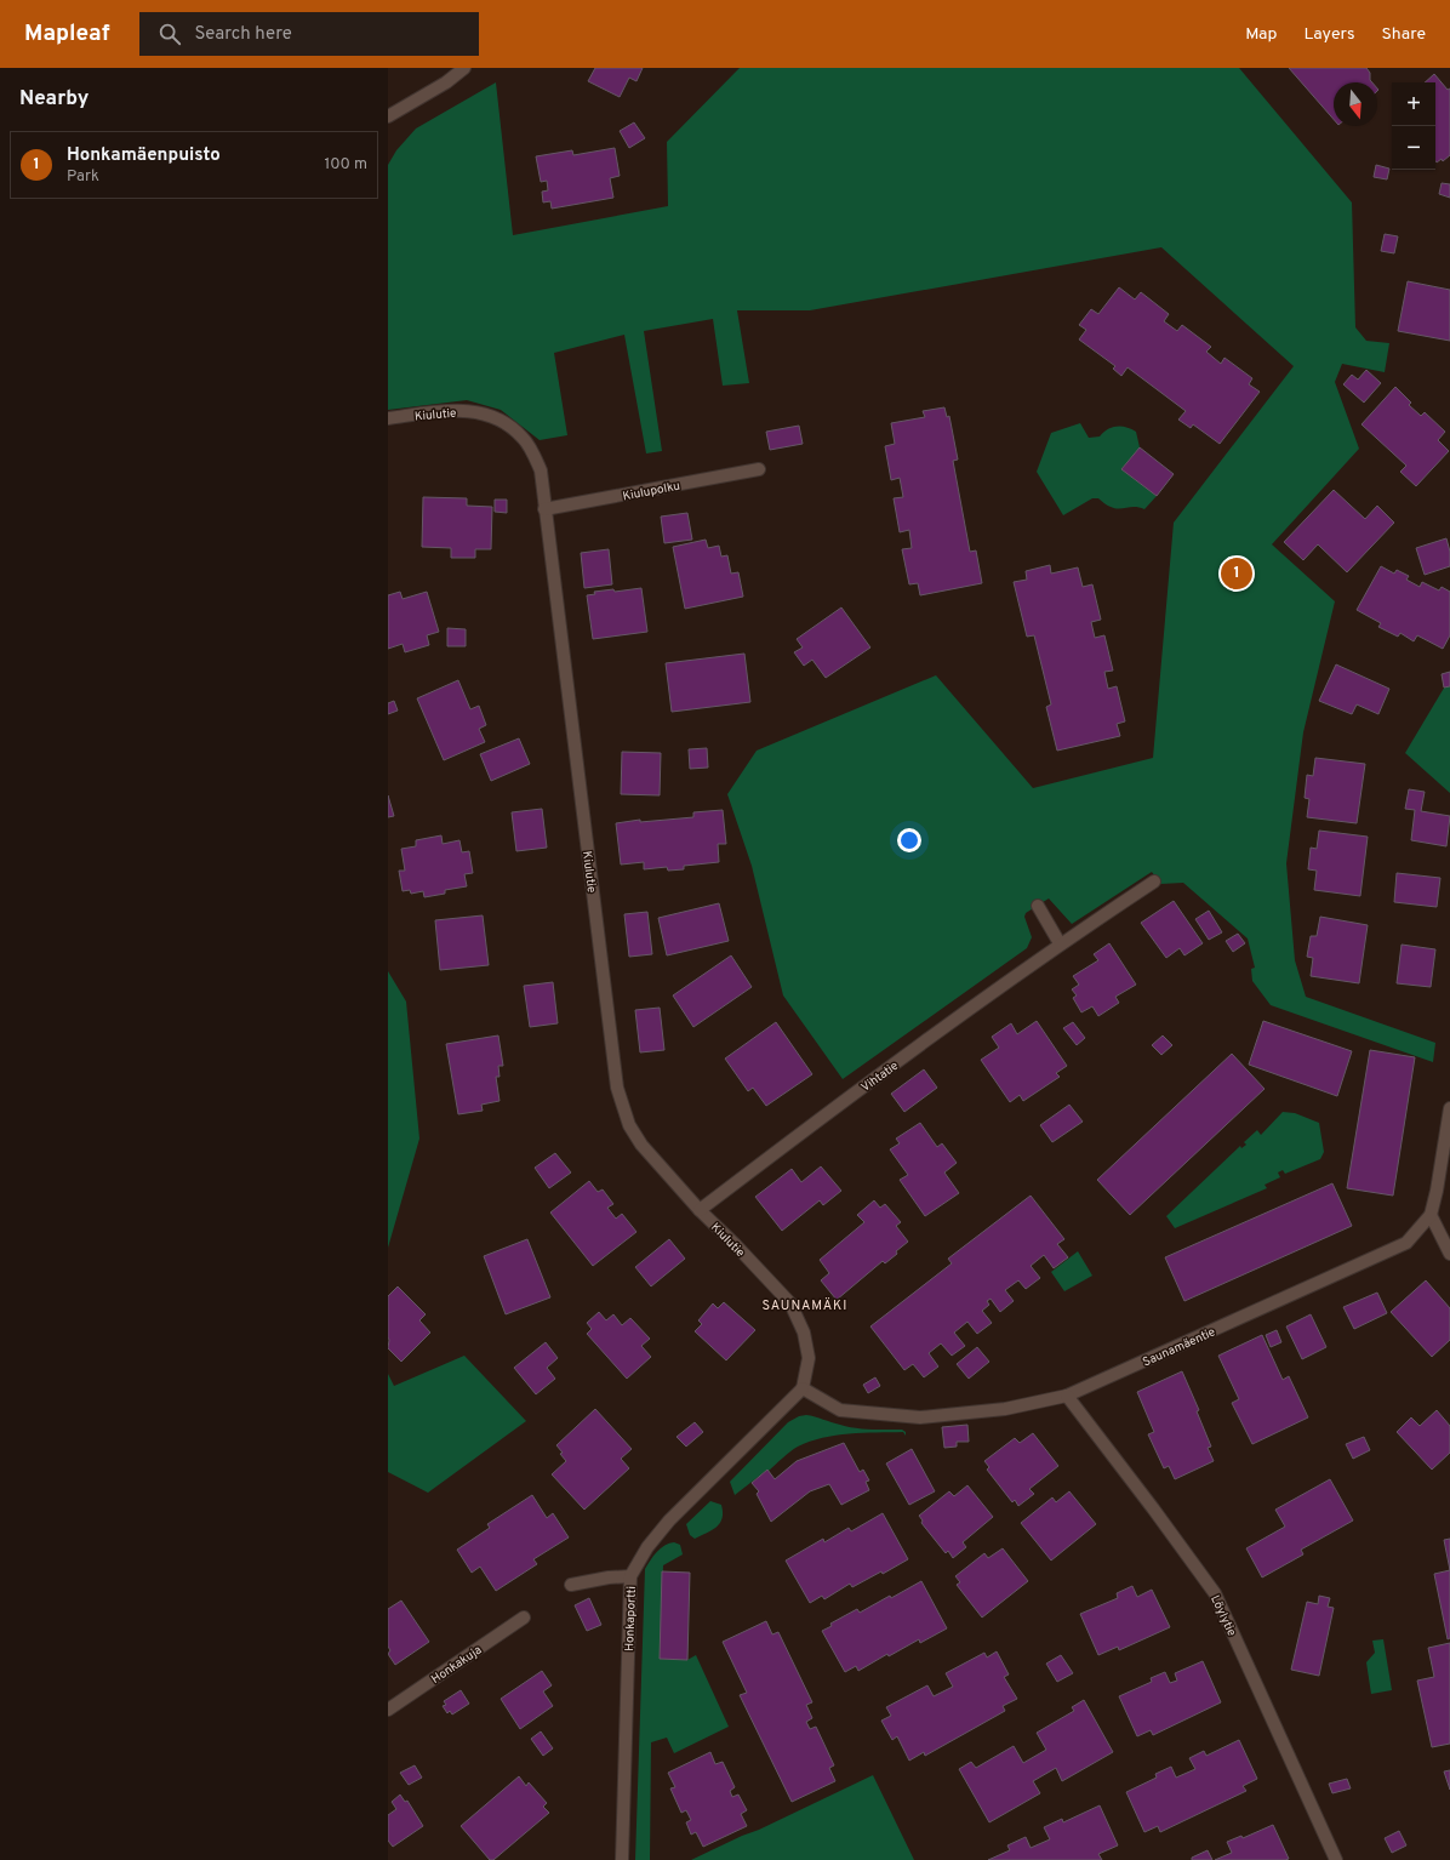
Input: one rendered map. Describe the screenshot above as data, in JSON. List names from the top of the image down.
{
  "streets": {
    "street": [
      "Kiulutie",
      "Kiulupolku",
      "Vihtatie",
      "Saunamäentie",
      "Löylytie",
      "Honkaportti",
      "Honkakuja"
    ]
  },
  "crossings": [
    ["Kiulutie", "Kiulupolku"],
    ["Kiulutie", "Vihtatie"],
    ["Kiulutie", "Saunamäentie"],
    ["Kiulutie", "Honkaportti"],
    ["Saunamäentie", "Löylytie"],
    ["Saunamäentie", "Honkaportti"]
  ],
  "districts": ["SAUNAMÄKI"],
  "north": "bottom",
  "page": {
    "header": "Mapleaf",
    "search": "Search here",
    "nav": ["Map", "Layers", "Share"],
    "heading": "Nearby",
    "map_buttons": ["+", "−"],
    "list": [
      {
        "mark": "1",
        "name": "Honkamäenpuisto",
        "note": "Park",
        "value": "100 m"
      }
    ],
    "pins": "1"
  }
}
